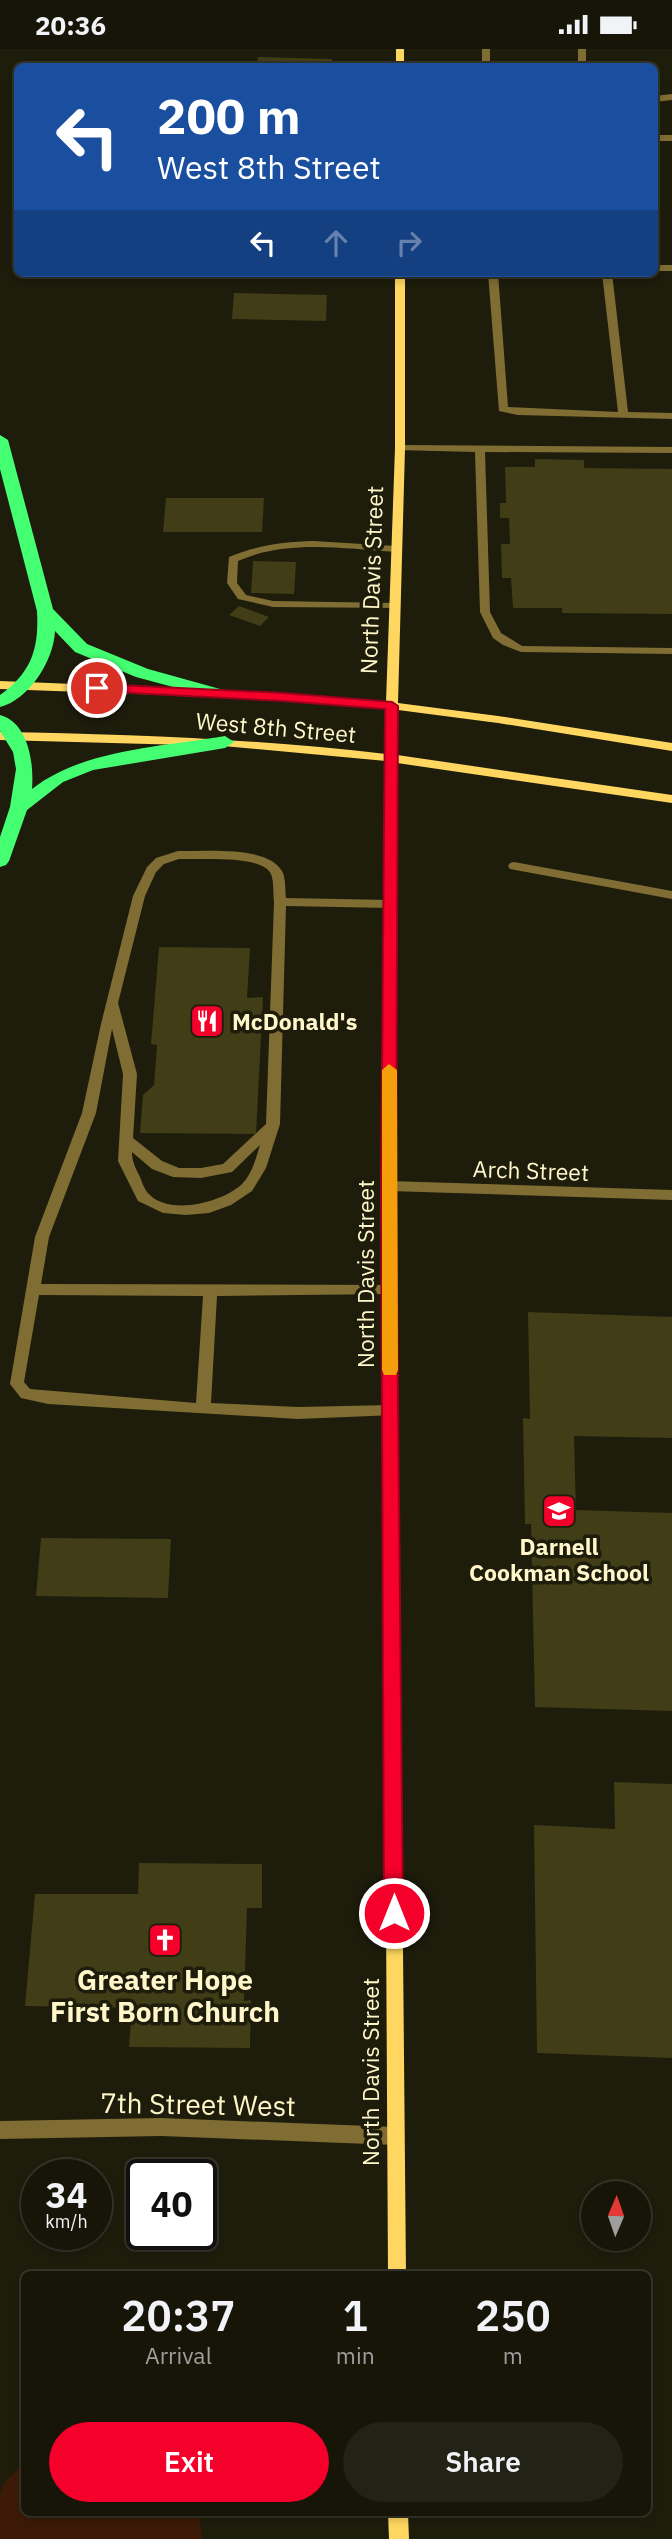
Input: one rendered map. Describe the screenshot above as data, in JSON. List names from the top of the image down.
{
  "streets": {
    "street": [
      "North Davis Street",
      "West 8th Street",
      "Arch Street",
      "7th Street West"
    ]
  },
  "crossings": [
    ["North Davis Street", "West 8th Street"],
    ["North Davis Street", "Arch Street"],
    ["North Davis Street", "7th Street West"]
  ],
  "places": {
    "restaurant": ["McDonald's"],
    "school or university": ["Darnell Cookman School"],
    "church": ["Greater Hope First Born Church"]
  },
  "north": "top",
  "page": {
    "status": "20:36",
    "turn": ["200 m", "West 8th Street"],
    "speed": "34 km/h",
    "limit": "40",
    "eta": [
      "20:37",
      "Arrival",
      "1",
      "min",
      "250",
      "m"
    ],
    "buttons": ["Exit", "Share"]
  }
}
